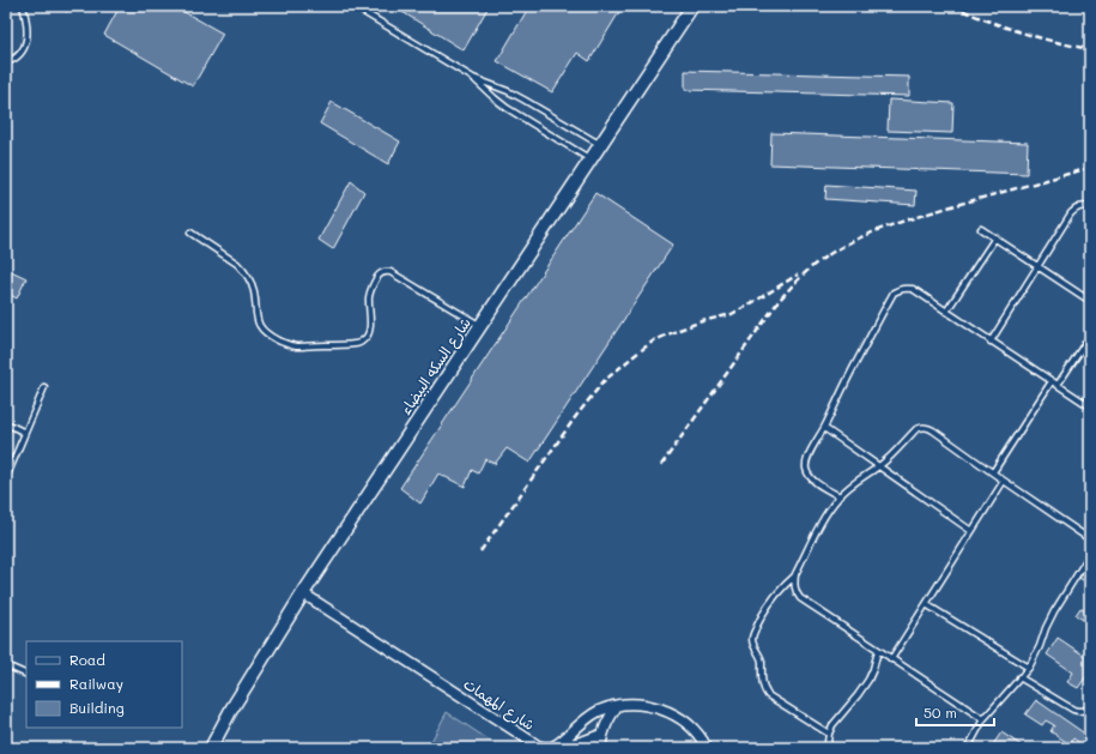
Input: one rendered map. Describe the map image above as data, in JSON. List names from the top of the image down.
{
  "streets": {
    "street": ["شارع السكه البيضاء", "شارع المهمات"]
  },
  "crossings": [
    ["شارع السكه البيضاء", "شارع المهمات"]
  ],
  "legend": ["Road", "Railway", "Building"],
  "scale_bar": "50 m"
}
